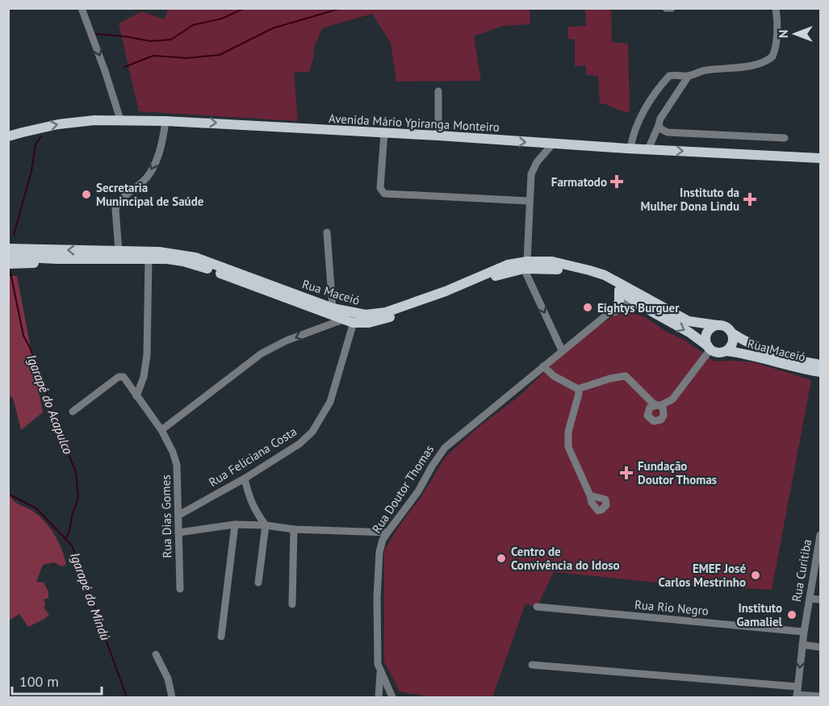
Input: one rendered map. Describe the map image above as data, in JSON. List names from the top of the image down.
{
  "streets": {
    "main road": ["Avenida Mário Ypiranga Monteiro", "Rua Maceió"],
    "street": [
      "Rua Feliciana Costa",
      "Rua Doutor Thomas",
      "Rua Dias Gomes",
      "Rua Curitiba",
      "Rua Rio Negro"
    ]
  },
  "crossings": [
    ["Rua Maceió", "Rua Feliciana Costa"],
    ["Rua Maceió", "Rua Doutor Thomas"],
    ["Rua Feliciana Costa", "Rua Dias Gomes"],
    ["Rua Curitiba", "Rua Rio Negro"]
  ],
  "one_way": ["Avenida Mário Ypiranga Monteiro"],
  "water": ["Igarapé do Acapulco", "Igarapé do Mindú"],
  "places": {
    "health": ["Farmatodo", "Instituto da Mulher Dona Lindu", "Fundação Doutor Thomas"],
    "other": [
      "Secretaria Munincipal de Saúde",
      "Eightys Burguer",
      "Centro de Convivência do Idoso",
      "EMEF José Carlos Mestrinho",
      "Instituto Gamaliel"
    ]
  },
  "scale_bar": "100 m",
  "north": "left"
}
